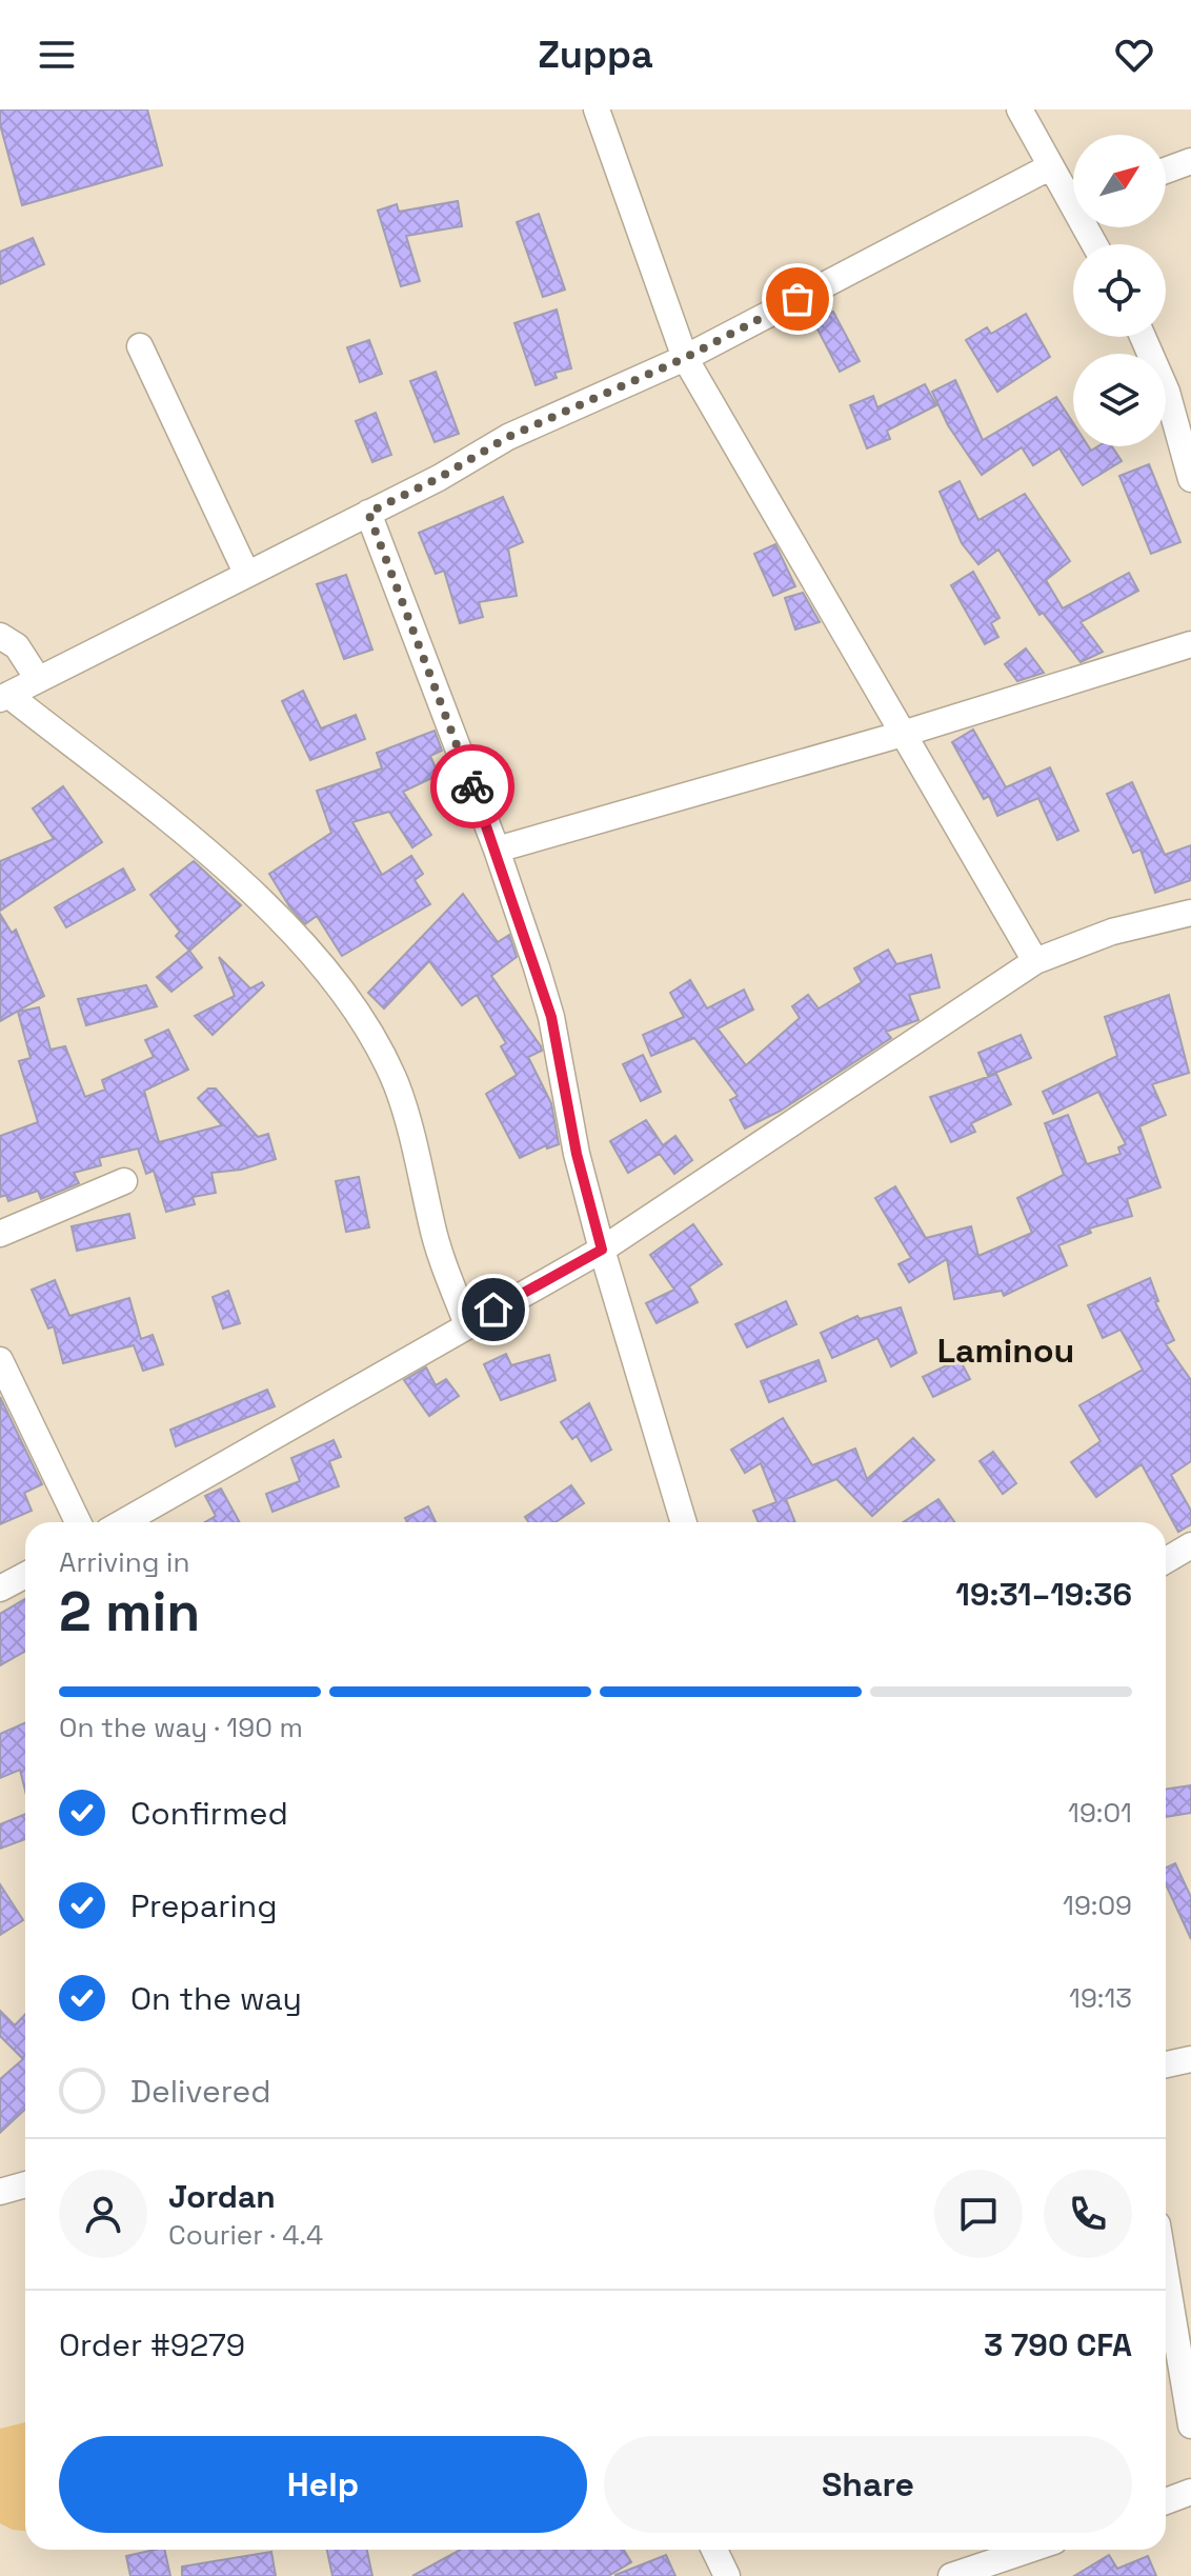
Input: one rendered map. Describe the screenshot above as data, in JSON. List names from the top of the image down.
{
  "districts": ["Laminou"],
  "north": "top right",
  "page": {
    "header": "Zuppa",
    "heading": ["2 min", "Arriving in", "19:31–19:36"],
    "panel": [
      "Jordan",
      "Courier · 4.4",
      "Order #9279",
      "3 790 CFA"
    ],
    "bar": "On the way · 190 m",
    "list": [
      ["Confirmed", "19:01"],
      ["Preparing", "19:09"],
      ["On the way", "19:13"],
      "Delivered"
    ],
    "buttons": ["Help", "Share"]
  }
}
